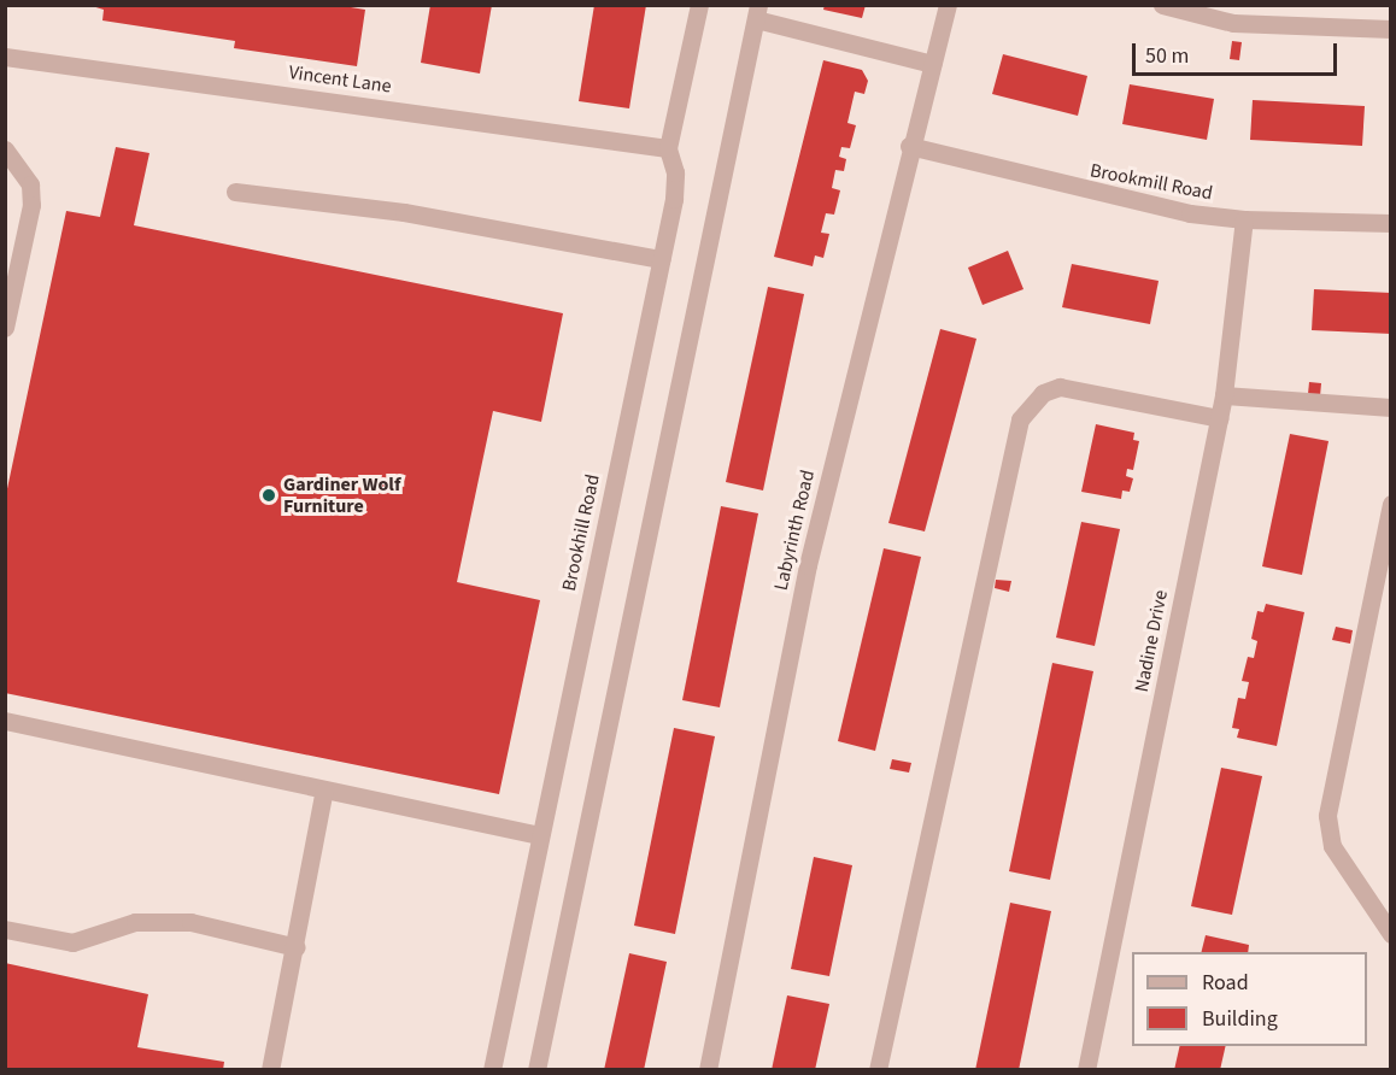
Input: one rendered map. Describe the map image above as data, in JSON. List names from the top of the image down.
{
  "streets": {
    "street": [
      "Vincent Lane",
      "Brookmill Road",
      "Labyrinth Road",
      "Brookhill Road",
      "Nadine Drive"
    ]
  },
  "crossings": [
    ["Vincent Lane", "Brookhill Road"],
    ["Brookmill Road", "Labyrinth Road"],
    ["Brookmill Road", "Nadine Drive"]
  ],
  "places": ["Gardiner Wolf Furniture"],
  "legend": ["Road", "Building"],
  "scale_bar": "50 m"
}
